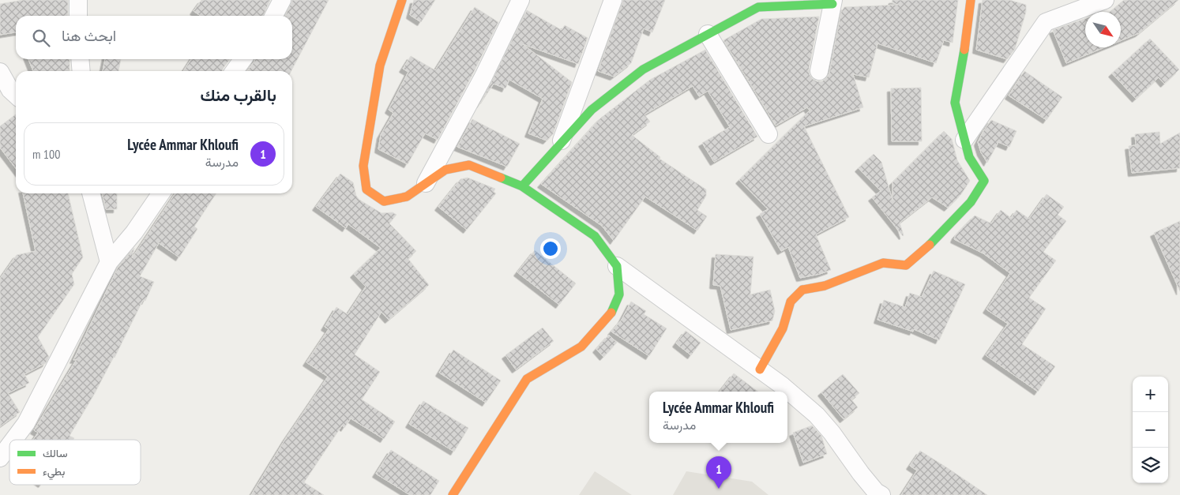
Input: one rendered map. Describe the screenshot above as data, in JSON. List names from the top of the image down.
{
  "legend": ["سالك", "بطيء"],
  "north": "bottom right",
  "page": {
    "search": "ابحث هنا",
    "heading": "بالقرب منك",
    "list": [
      {
        "mark": "1",
        "name": "Lycée Ammar Khloufi",
        "note": "مدرسة",
        "value": "100 m"
      }
    ],
    "map_buttons": ["+", "−"],
    "popup": ["Lycée Ammar Khloufi", "مدرسة"],
    "pins": "1"
  }
}
